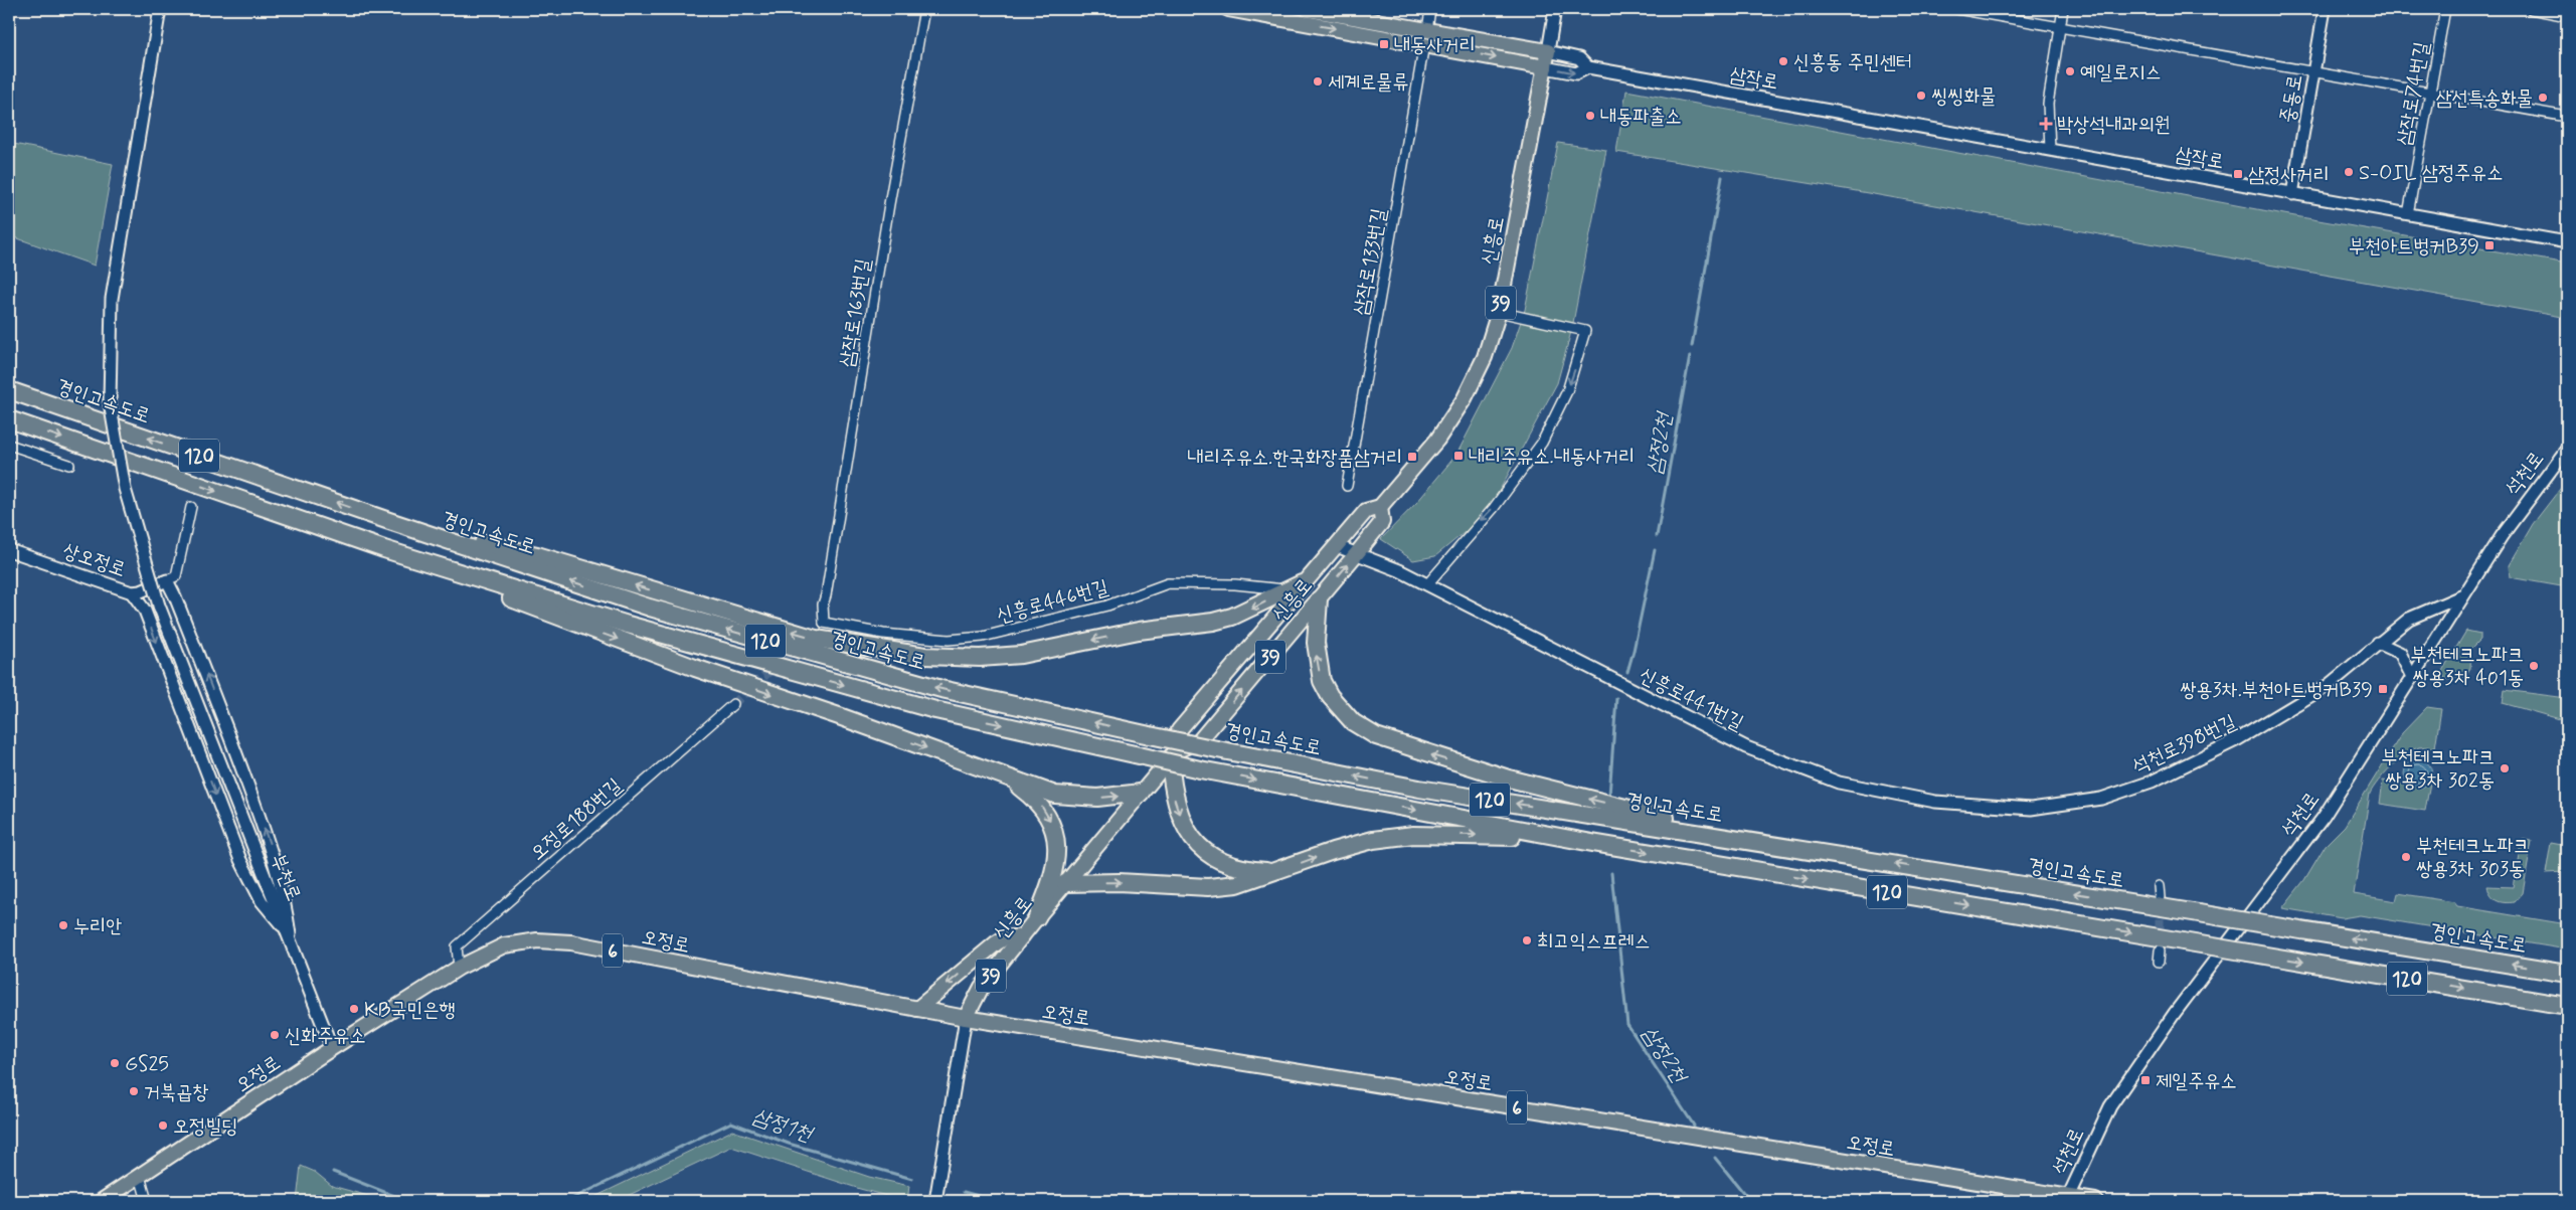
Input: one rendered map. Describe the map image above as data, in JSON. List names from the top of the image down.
{
  "streets": {
    "highway": ["경인고속도로", "120"],
    "main road": [
      "삼작로",
      "신흥로",
      "39",
      "오정로",
      "6"
    ],
    "street": [
      "삼작로74번길",
      "중동로",
      "삼작로133번길",
      "삼작로163번길",
      "석천로",
      "상오정로",
      "신흥로446번길",
      "신흥로441번길",
      "석천로398번길",
      "오정로188번길",
      "부천로"
    ]
  },
  "crossings": [
    ["삼작로", "삼작로74번길"],
    ["삼작로", "중동로"],
    ["삼작로", "신흥로"],
    ["삼작로", "삼작로133번길"],
    ["신흥로", "신흥로446번길"],
    ["신흥로", "신흥로441번길"],
    ["신흥로", "오정로"],
    ["삼작로163번길", "신흥로446번길"],
    ["석천로", "석천로398번길"],
    ["석천로", "오정로"],
    ["신흥로441번길", "석천로398번길"],
    ["오정로188번길", "오정로"],
    ["부천로", "오정로"]
  ],
  "water": ["삼정2천", "삼정1천"],
  "places": {
    "transit": [
      "내동사거리",
      "삼정사거리",
      "부천아트벙커B39",
      "내리주유소.내동사거리",
      "내리주유소.한국화장품삼거리",
      "쌍용3차.부천아트벙커B39",
      "제일주유소"
    ],
    "other": [
      "신흥동 주민센터",
      "예일로지스",
      "세계로물류",
      "씽씽화물",
      "삼선특송화물",
      "내동파출소",
      "S-OIL 삼정주유소",
      "부천테크노파크 쌍용3차 401동",
      "부천테크노파크 쌍용3차 302동",
      "부천테크노파크 쌍용3차 303동",
      "누리안",
      "최고익스프레스",
      "KB국민은행",
      "신화주유소",
      "GS25",
      "거북곱창",
      "오정빌딩"
    ],
    "health": ["박상석내과의원"]
  }
}
